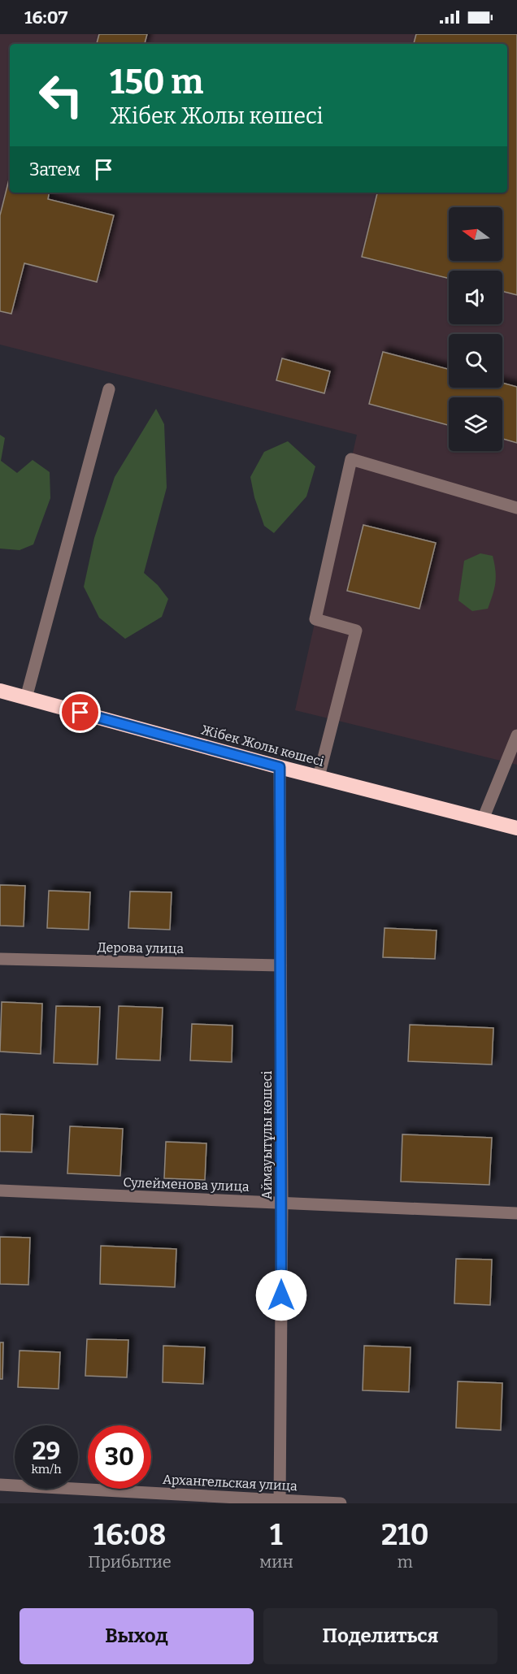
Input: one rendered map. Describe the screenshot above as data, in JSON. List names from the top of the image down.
{
  "streets": {
    "highway": ["Жібек Жолы көшесі"],
    "street": [
      "Дерова улица",
      "Аймауытұлы көшесі",
      "Сулейменова улица",
      "Архангельская улица"
    ]
  },
  "crossings": [
    ["Жібек Жолы көшесі", "Аймауытұлы көшесі"],
    ["Дерова улица", "Аймауытұлы көшесі"],
    ["Аймауытұлы көшесі", "Сулейменова улица"],
    ["Аймауытұлы көшесі", "Архангельская улица"]
  ],
  "north": "left",
  "page": {
    "status": "16:07",
    "turn": ["150 m", "Жібек Жолы көшесі"],
    "then": "Затем",
    "speed": "29 km/h",
    "limit": "30",
    "eta": [
      "16:08",
      "Прибытие",
      "1",
      "мин",
      "210",
      "m"
    ],
    "buttons": ["Выход", "Поделиться"]
  }
}
